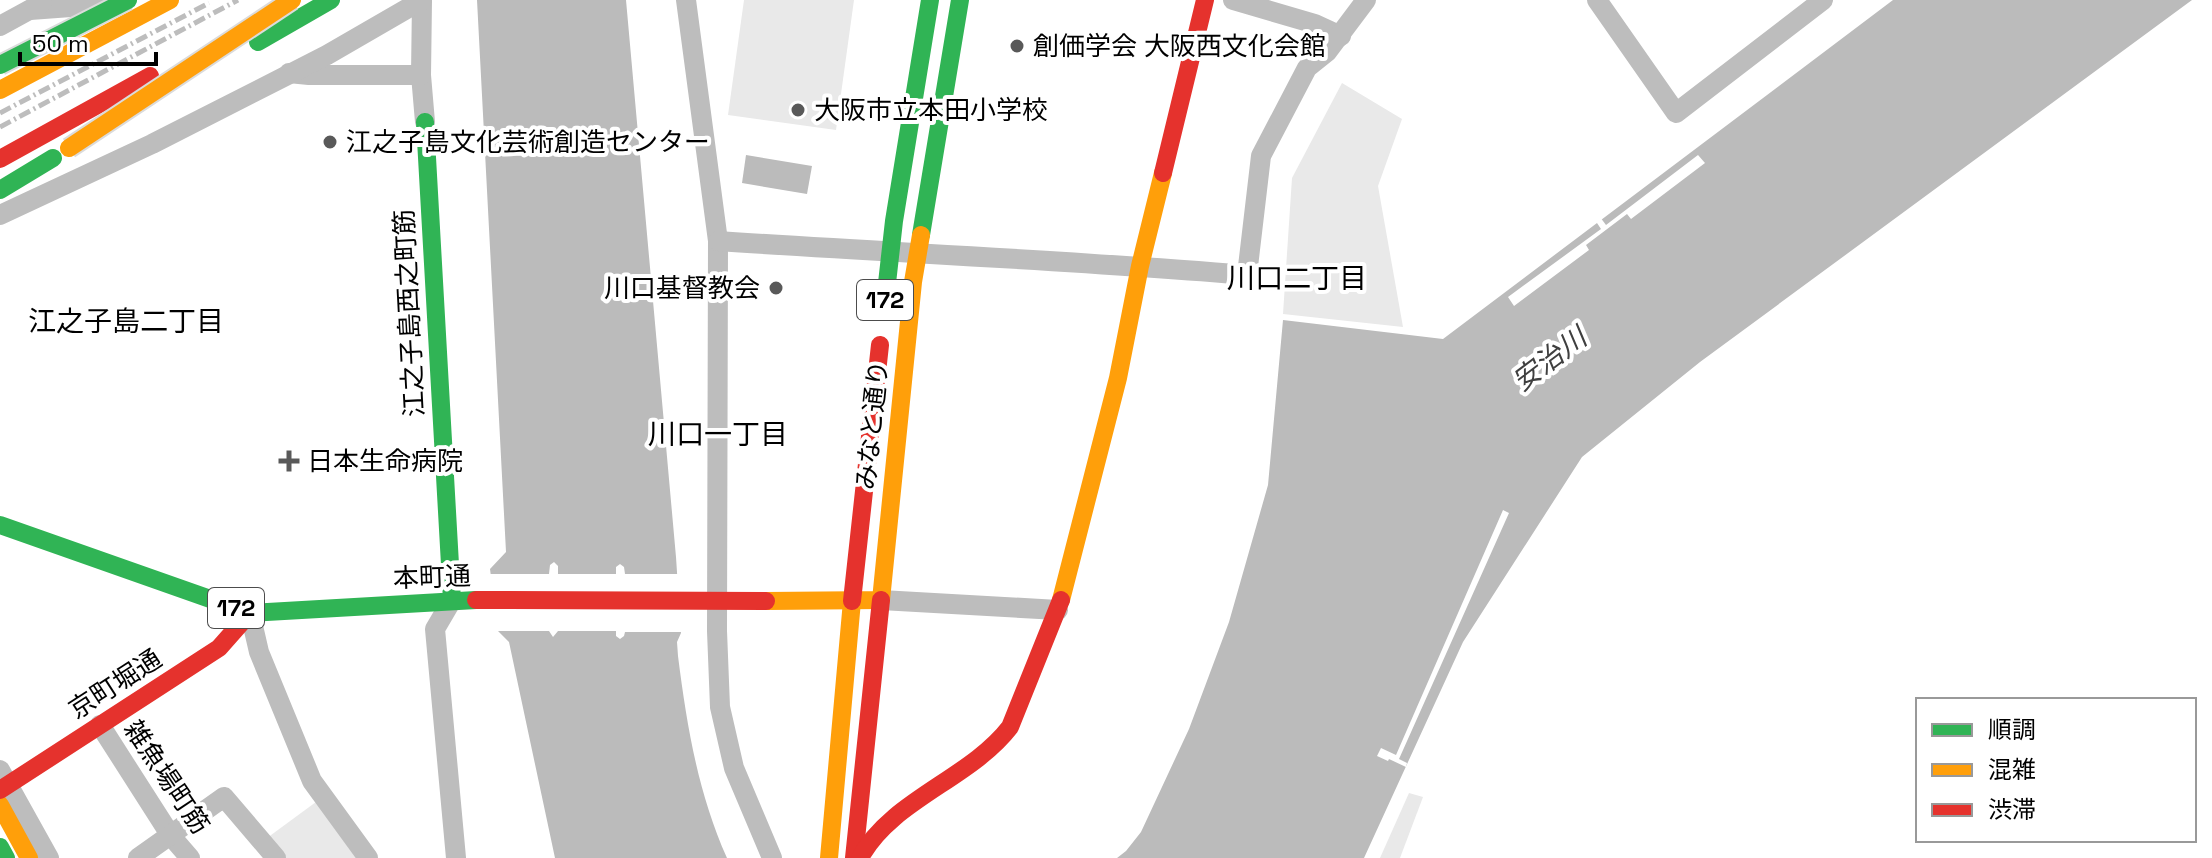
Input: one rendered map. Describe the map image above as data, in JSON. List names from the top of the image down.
{
  "streets": {
    "main road": [
      "172",
      "江之子島西之町筋",
      "みなと通り",
      "本町通",
      "京町堀通"
    ],
    "street": ["雑魚場町筋"]
  },
  "crossings": [
    ["江之子島西之町筋", "本町通"],
    ["みなと通り", "本町通"],
    ["本町通", "京町堀通"],
    ["京町堀通", "雑魚場町筋"]
  ],
  "districts": ["川口二丁目", "江之子島二丁目", "川口一丁目"],
  "water": ["安治川"],
  "places": {
    "other": [
      "創価学会 大阪西文化会館",
      "大阪市立本田小学校",
      "江之子島文化芸術創造センター",
      "川口基督教会"
    ],
    "health": ["日本生命病院"]
  },
  "legend": ["順調", "混雑", "渋滞"],
  "scale_bar": "50 m"
}
